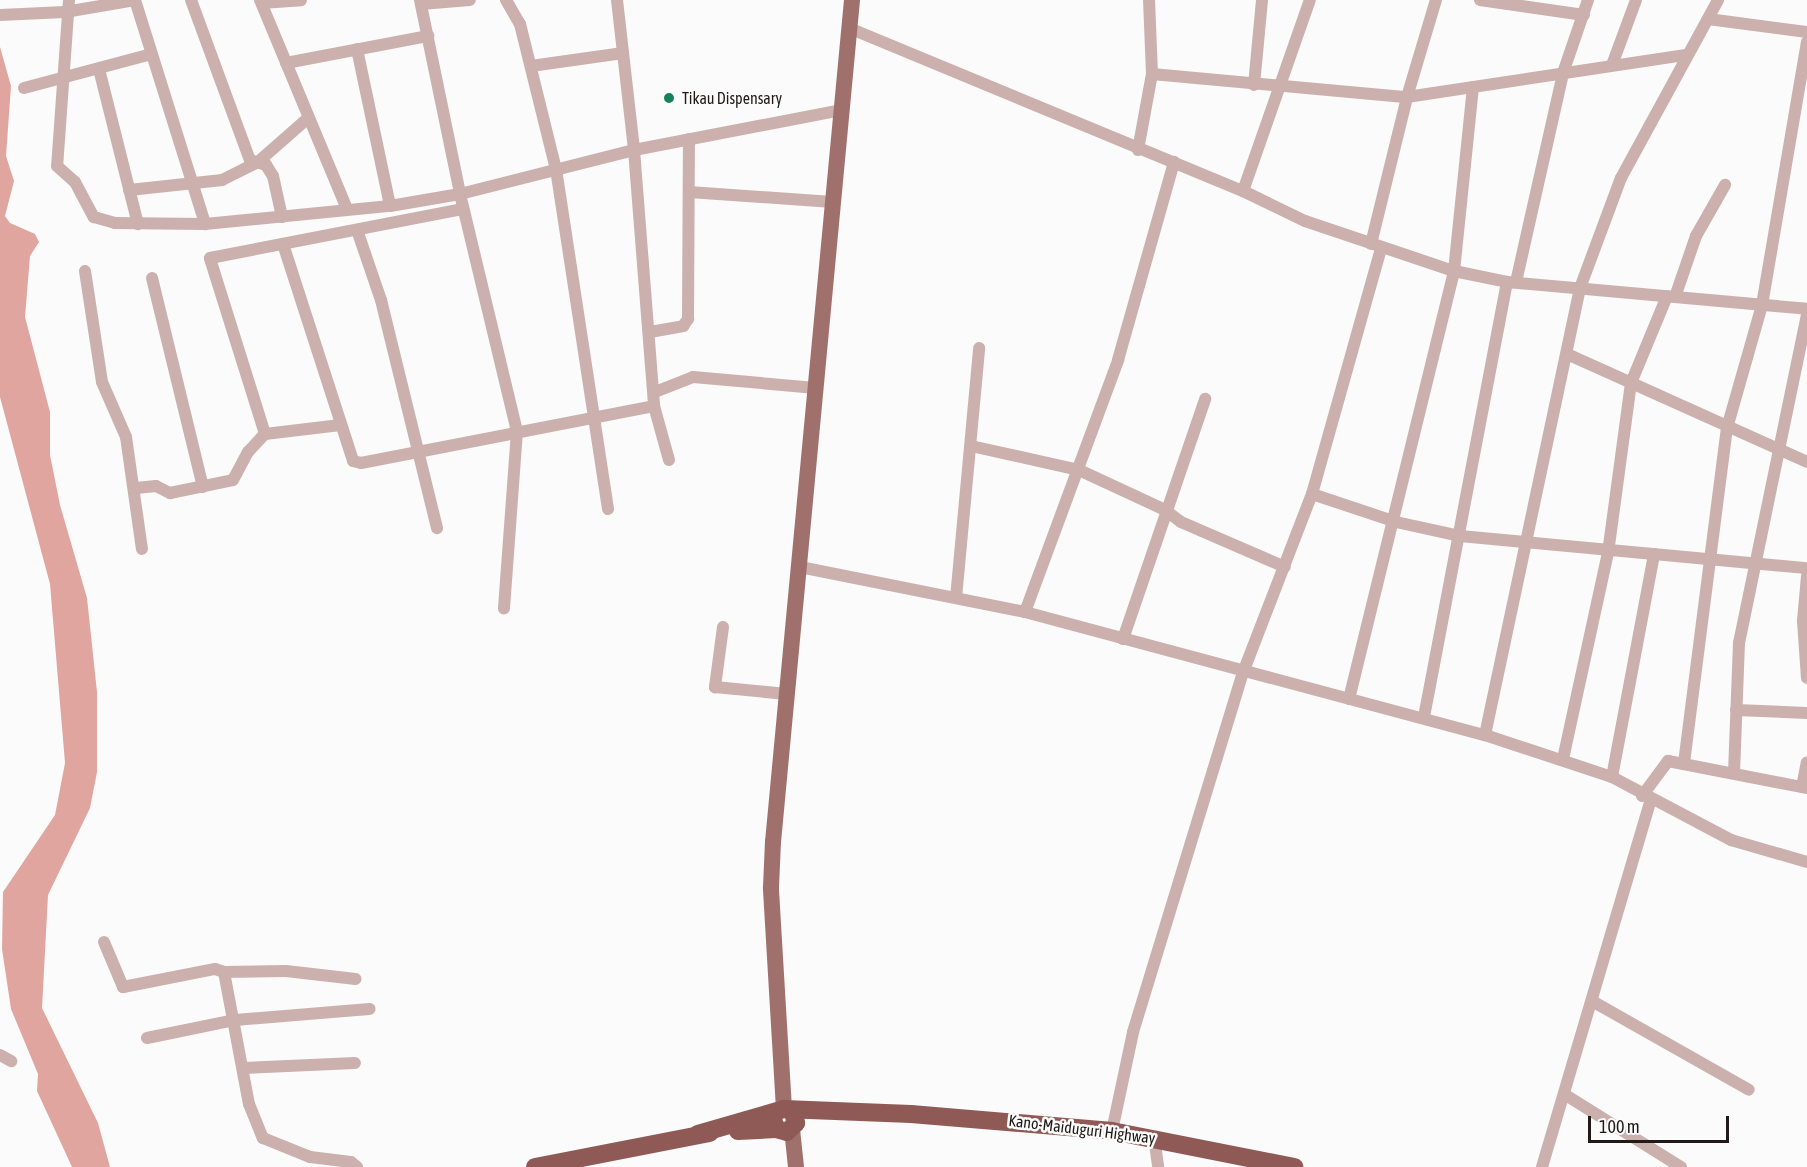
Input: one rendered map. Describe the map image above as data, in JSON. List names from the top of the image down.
{
  "streets": {
    "highway": ["Kano-Maiduguri Highway"]
  },
  "places": ["Tikau Dispensary"],
  "scale_bar": "100 m"
}
